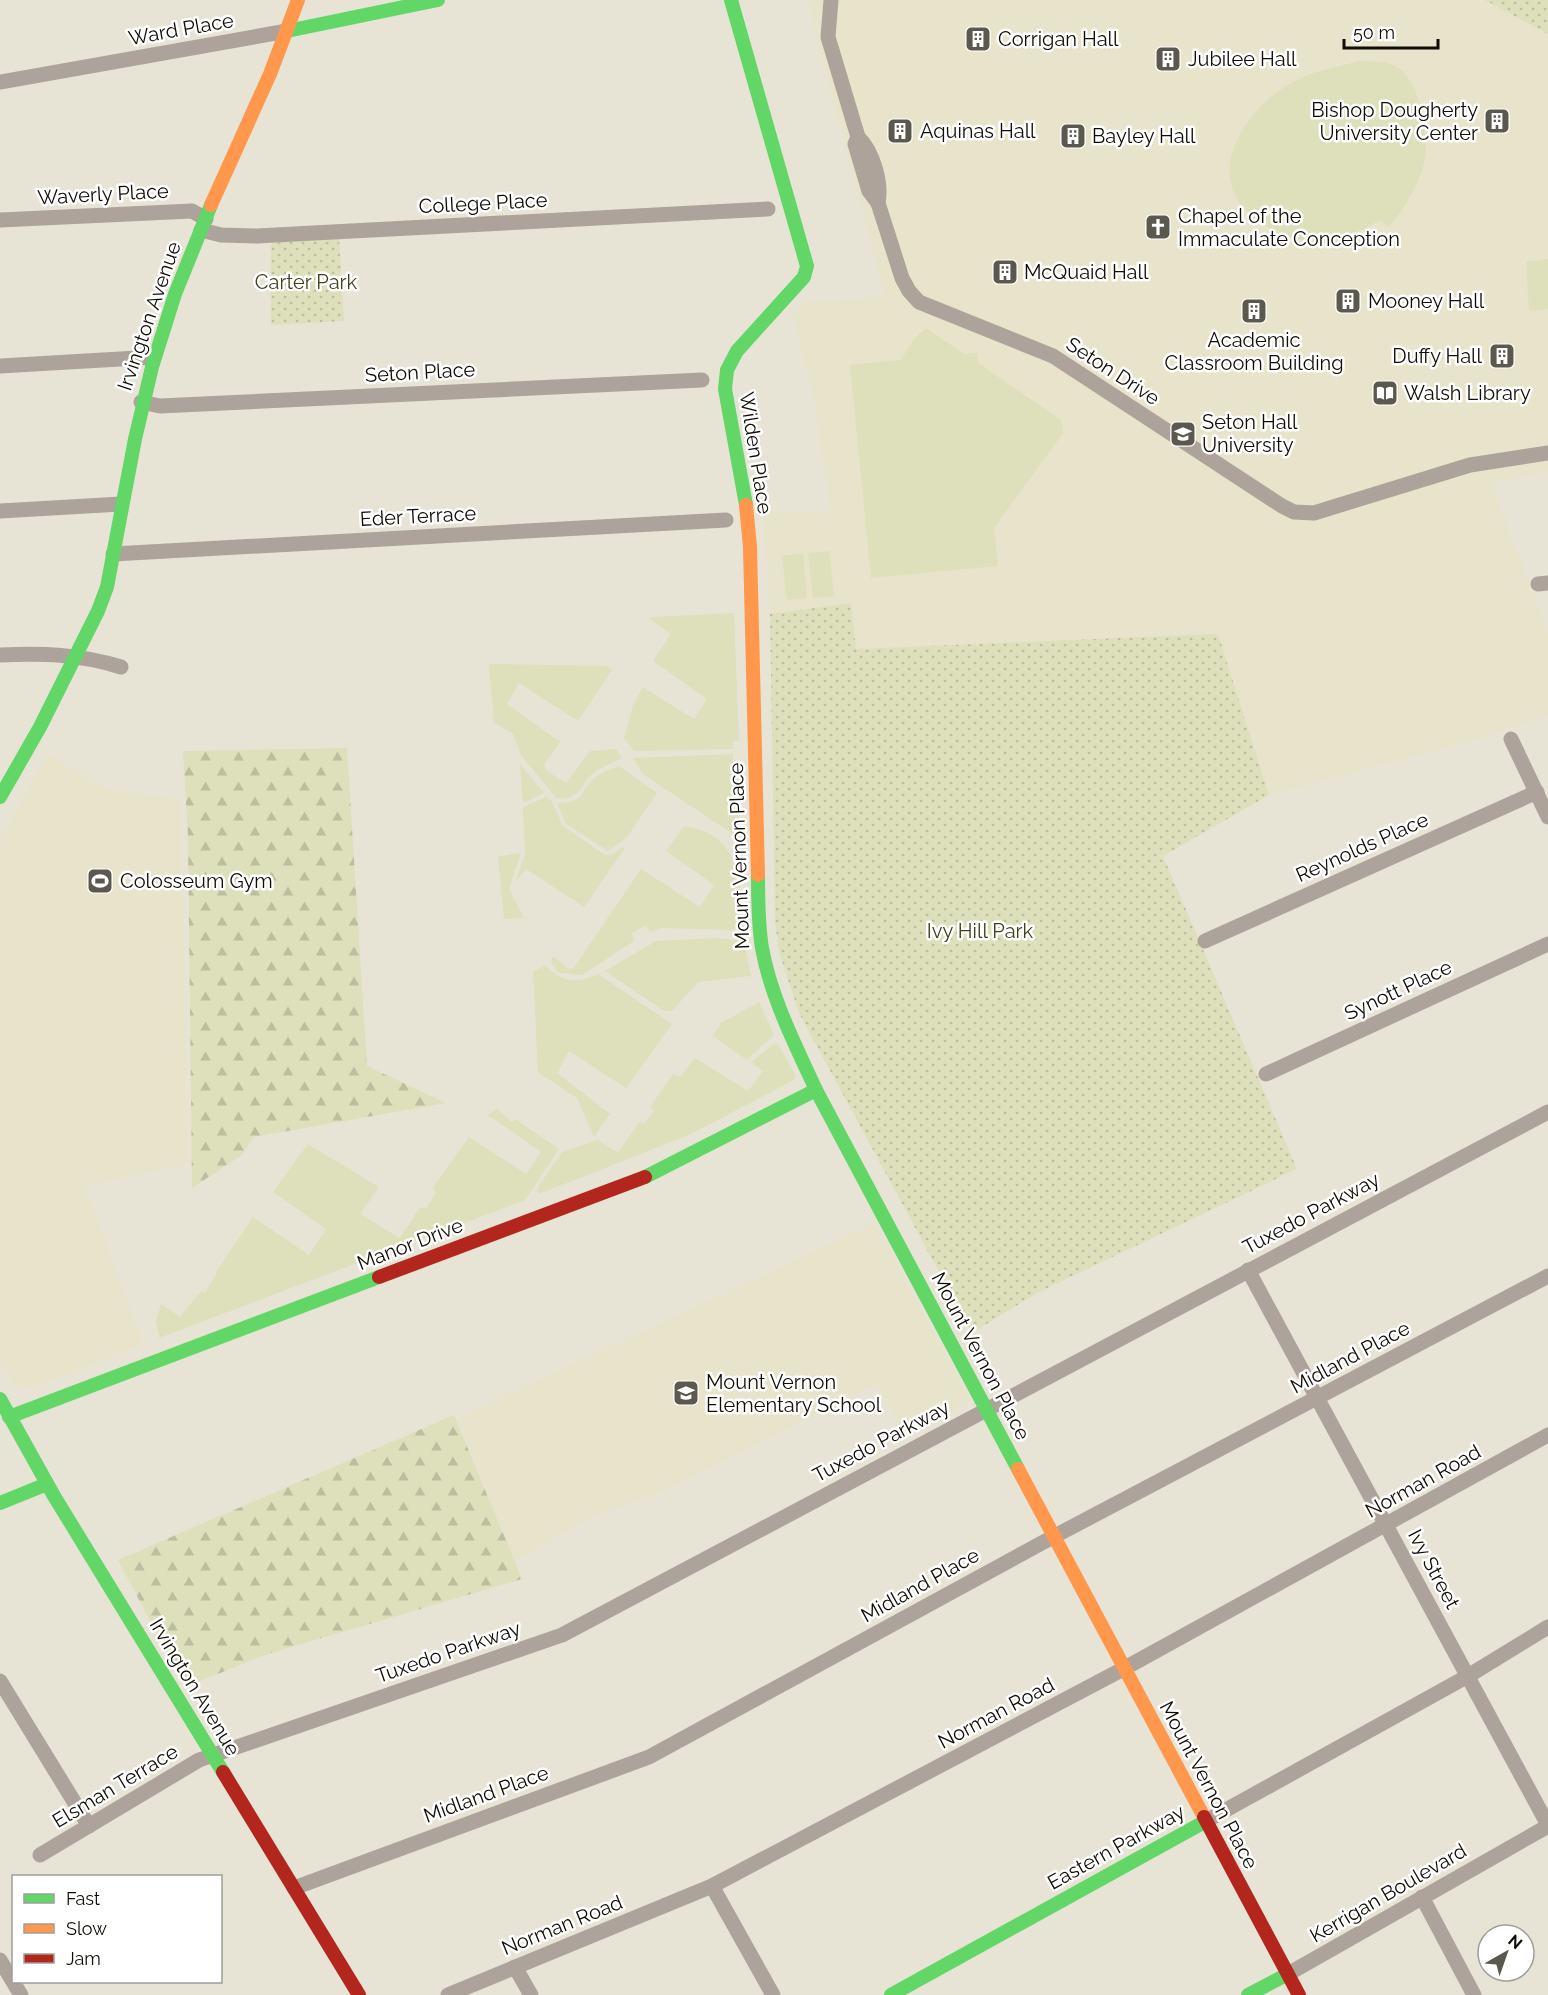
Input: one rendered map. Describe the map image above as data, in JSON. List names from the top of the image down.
{
  "streets": {
    "street": [
      "Ward Place",
      "Waverly Place",
      "College Place",
      "Irvington Avenue",
      "Seton Drive",
      "Seton Place",
      "Wilden Place",
      "Eder Terrace",
      "Reynolds Place",
      "Mount Vernon Place",
      "Synott Place",
      "Tuxedo Parkway",
      "Manor Drive",
      "Midland Place",
      "Norman Road",
      "Ivy Street",
      "Elsman Terrace",
      "Eastern Parkway",
      "Kerrigan Boulevard"
    ]
  },
  "crossings": [
    ["Ward Place", "Irvington Avenue"],
    ["Waverly Place", "College Place"],
    ["Waverly Place", "Irvington Avenue"],
    ["College Place", "Irvington Avenue"],
    ["Irvington Avenue", "Seton Place"],
    ["Irvington Avenue", "Eder Terrace"],
    ["Irvington Avenue", "Tuxedo Parkway"],
    ["Irvington Avenue", "Manor Drive"],
    ["Irvington Avenue", "Midland Place"],
    ["Irvington Avenue", "Elsman Terrace"],
    ["Wilden Place", "Mount Vernon Place"],
    ["Mount Vernon Place", "Tuxedo Parkway"],
    ["Mount Vernon Place", "Manor Drive"],
    ["Mount Vernon Place", "Midland Place"],
    ["Mount Vernon Place", "Norman Road"],
    ["Mount Vernon Place", "Eastern Parkway"],
    ["Mount Vernon Place", "Kerrigan Boulevard"],
    ["Tuxedo Parkway", "Ivy Street"],
    ["Tuxedo Parkway", "Elsman Terrace"],
    ["Midland Place", "Ivy Street"],
    ["Norman Road", "Ivy Street"],
    ["Ivy Street", "Eastern Parkway"],
    ["Ivy Street", "Kerrigan Boulevard"]
  ],
  "parks": ["Carter Park", "Ivy Hill Park"],
  "places": {
    "building": [
      "Corrigan Hall",
      "Jubilee Hall",
      "Bishop Dougherty University Center",
      "Aquinas Hall",
      "Bayley Hall",
      "McQuaid Hall",
      "Mooney Hall",
      "Academic Classroom Building",
      "Duffy Hall"
    ],
    "church": ["Chapel of the Immaculate Conception"],
    "library": ["Walsh Library"],
    "school or university": ["Seton Hall University", "Mount Vernon Elementary School"],
    "sports": ["Colosseum Gym"]
  },
  "legend": ["Fast", "Slow", "Jam"],
  "scale_bar": "50 m",
  "north": "top right"
}
